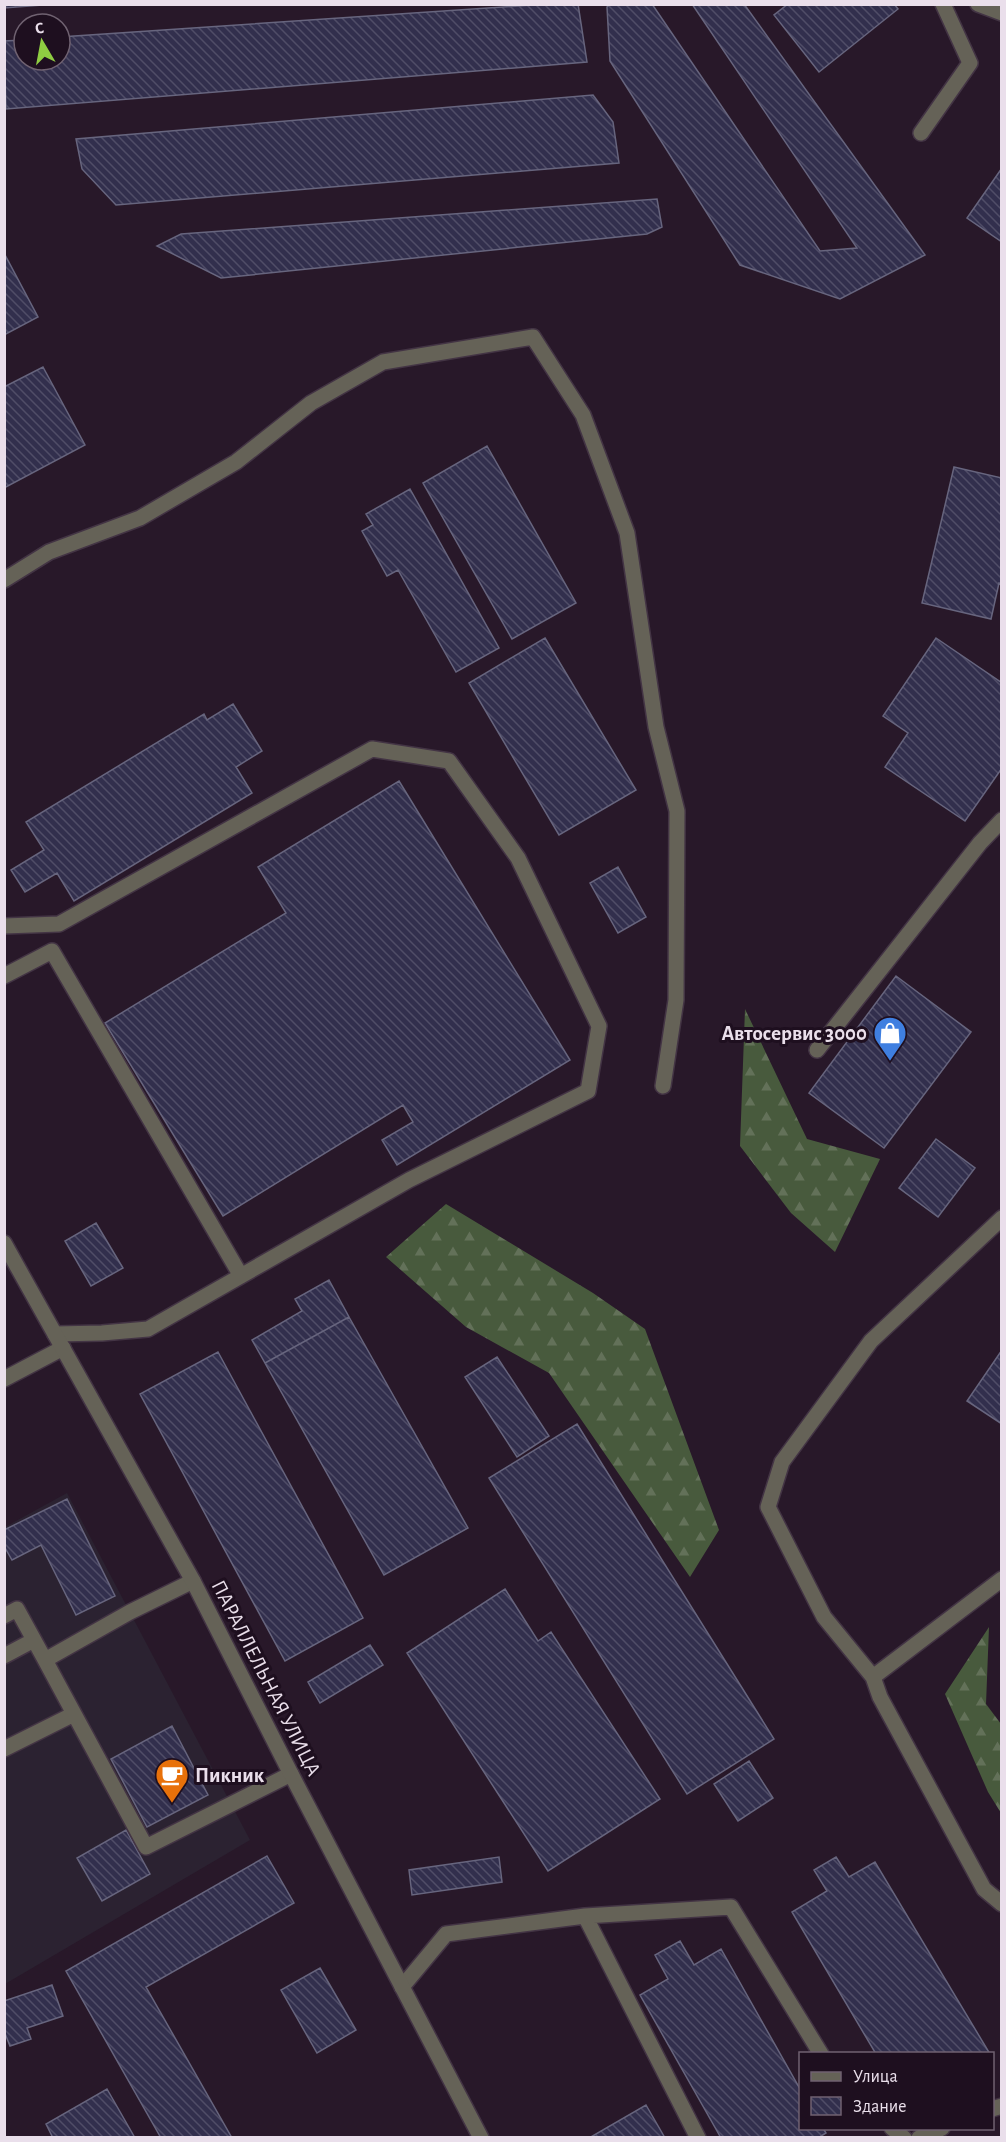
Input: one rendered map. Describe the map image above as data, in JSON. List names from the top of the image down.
{
  "streets": {
    "street": ["ПАРАЛЛЕЛЬНАЯ УЛИЦА"]
  },
  "places": {
    "shop": ["Автосервис 3000"],
    "cafe": ["Пикник"]
  },
  "legend": ["Улица", "Здание"],
  "north": "top"
}
